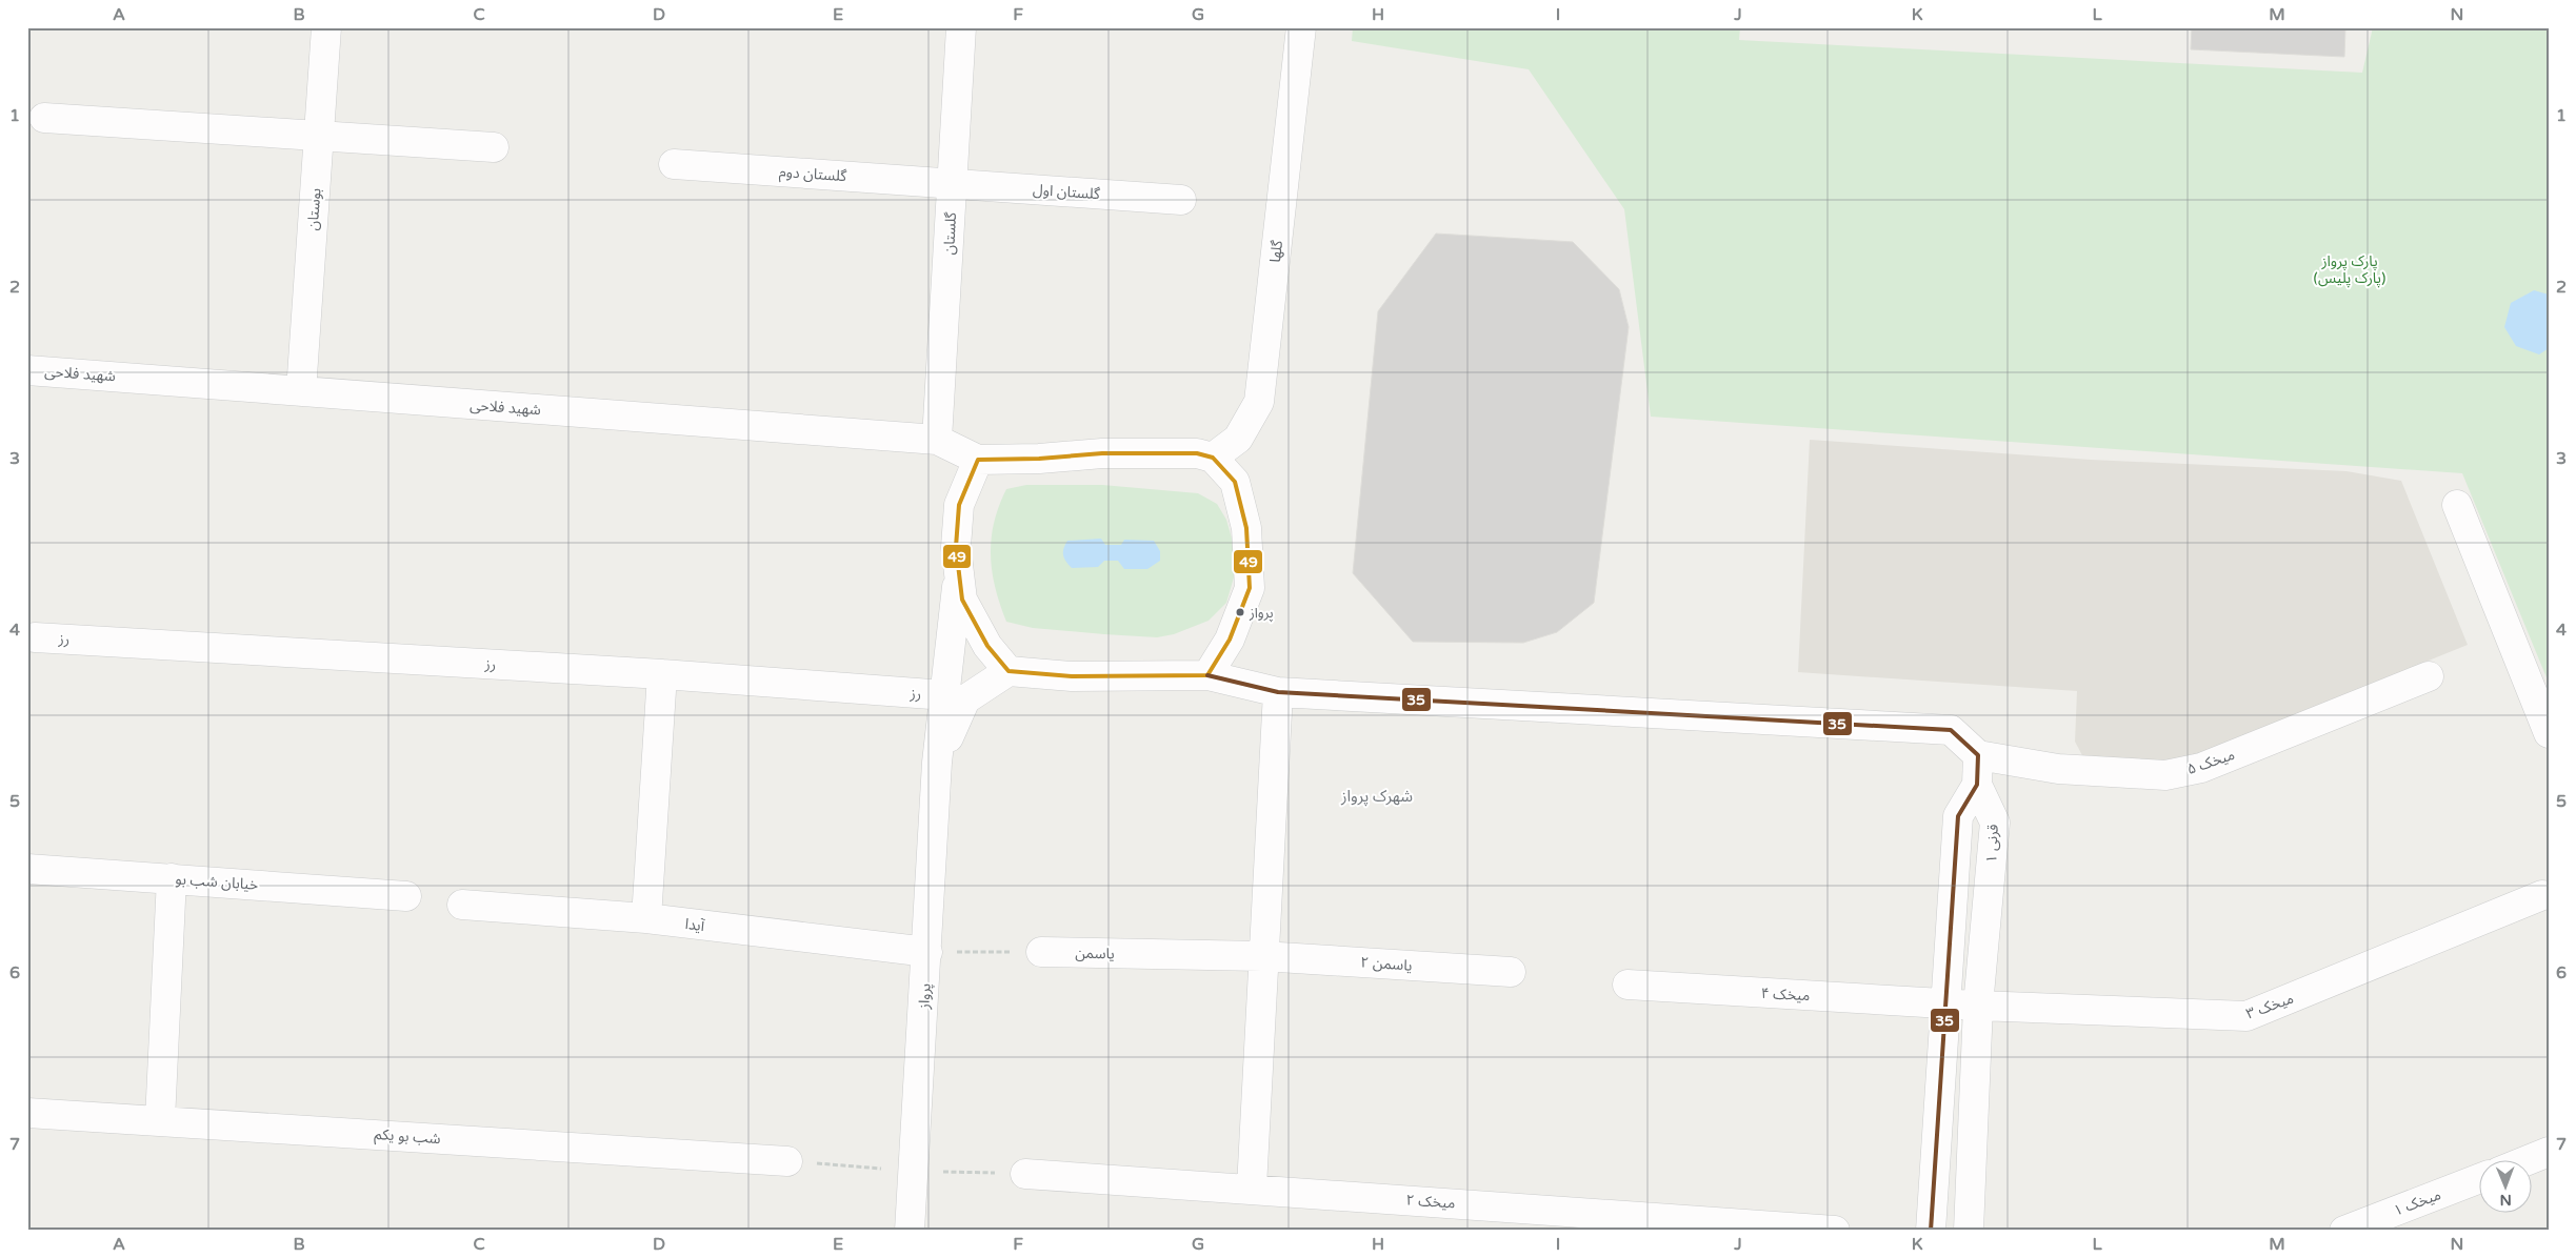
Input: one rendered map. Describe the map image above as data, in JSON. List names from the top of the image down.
{
  "streets": {
    "street": [
      "گلستان دوم",
      "گلستان اول",
      "بوستان",
      "گلستان",
      "گلها",
      "شهید فلاحی",
      "رز",
      "میخک ۵",
      "قرنی ۱",
      "خیابان شب بو",
      "آیدا",
      "یاسمن",
      "یاسمن ۲",
      "میخک ۴",
      "پرواز",
      "میخک ۳",
      "شب بو یکم",
      "میخک ۲",
      "میخک ۱"
    ]
  },
  "crossings": [
    ["گلستان دوم", "گلستان اول"],
    ["گلستان دوم", "گلستان"],
    ["گلستان اول", "گلستان"],
    ["بوستان", "شهید فلاحی"],
    ["گلستان", "شهید فلاحی"],
    ["رز", "پرواز"],
    ["قرنی ۱", "میخک ۳"],
    ["آیدا", "پرواز"],
    ["یاسمن", "یاسمن ۲"],
    ["میخک ۴", "میخک ۳"]
  ],
  "districts": ["شهرک پرواز"],
  "parks": ["پارک پرواز (پارک پلیس)"],
  "places": ["پرواز"],
  "lines": ["transit line 49", "transit line 35"],
  "north": "bottom",
  "grid": {
    "columns": [
      "A",
      "B",
      "C",
      "D",
      "E",
      "F",
      "G",
      "H",
      "I",
      "J",
      "K",
      "L",
      "M",
      "N"
    ],
    "rows": [
      "1",
      "2",
      "3",
      "4",
      "5",
      "6",
      "7"
    ]
  }
}
